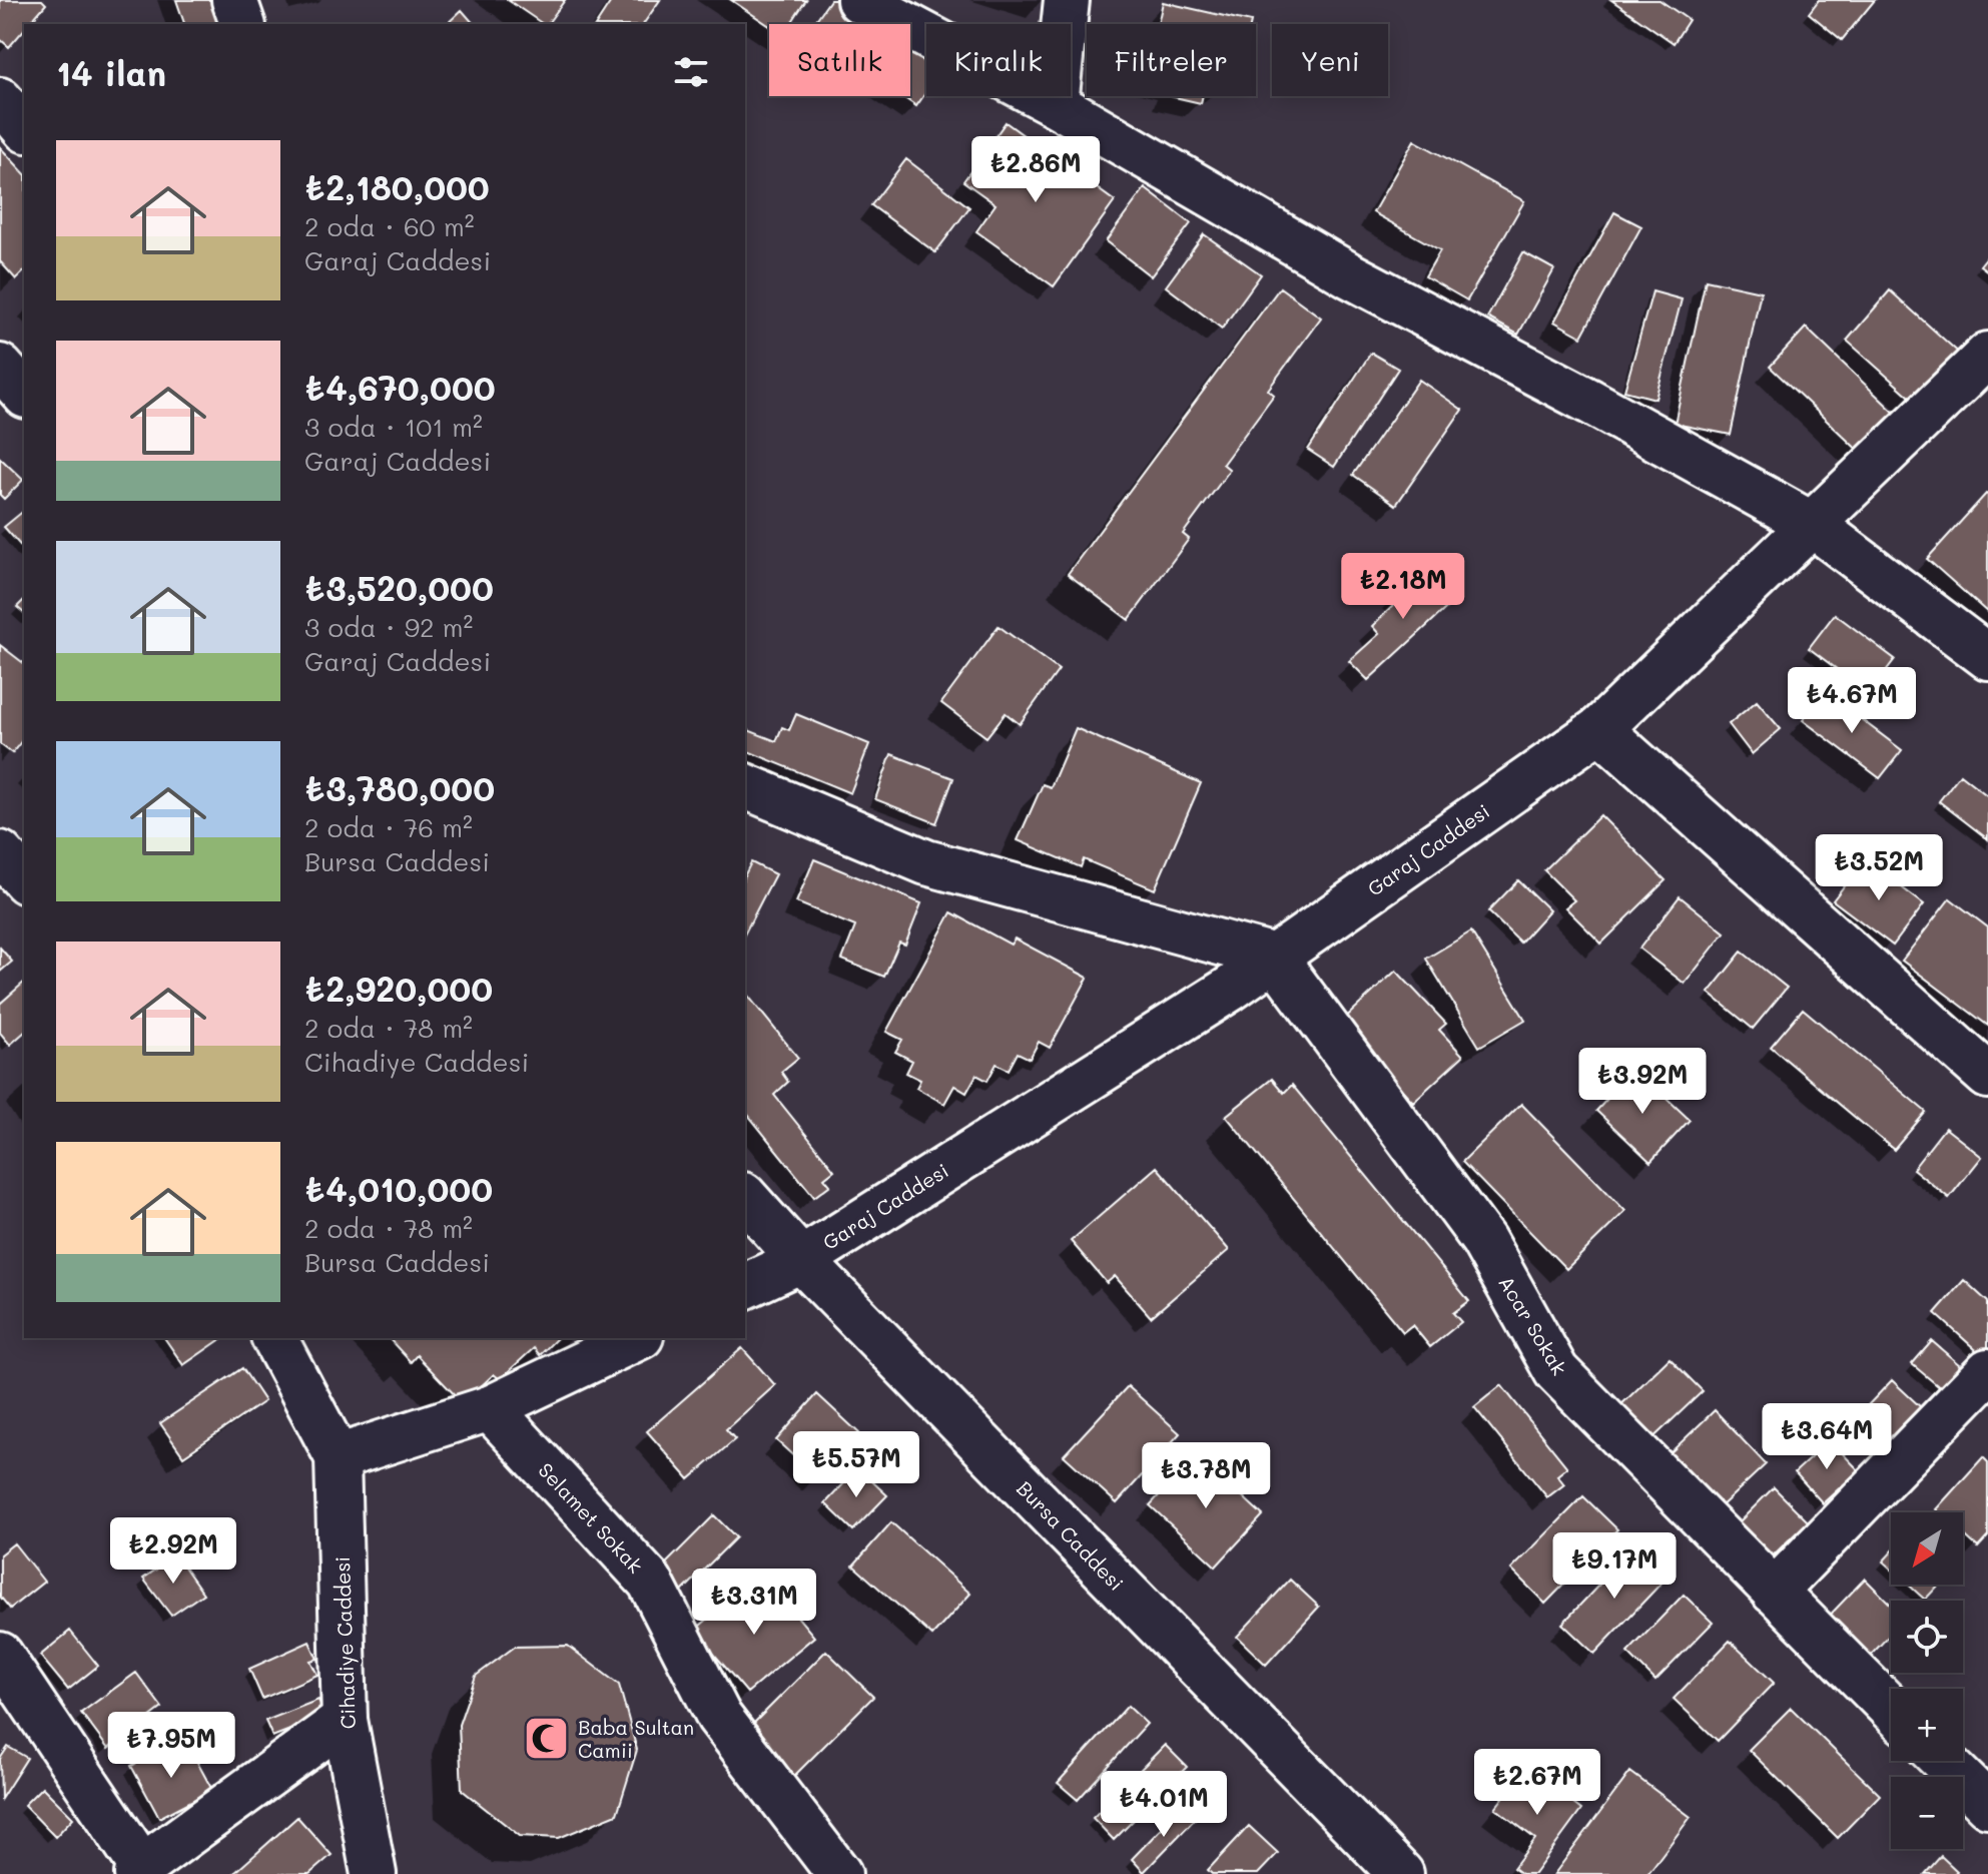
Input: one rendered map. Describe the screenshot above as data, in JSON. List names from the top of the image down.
{
  "streets": {
    "street": [
      "Garaj Caddesi",
      "Acar Sokak",
      "Selamet Sokak",
      "Bursa Caddesi",
      "Cihadiye Caddesi"
    ]
  },
  "crossings": [
    ["Garaj Caddesi", "Acar Sokak"],
    ["Garaj Caddesi", "Bursa Caddesi"]
  ],
  "places": {
    "mosque": ["Baba Sultan Camii"]
  },
  "north": "bottom left",
  "page": {
    "chip": [
      "Satılık",
      "Kiralık",
      "Filtreler",
      "Yeni"
    ],
    "heading": "14 ilan",
    "list": [
      {
        "name": "₺2,180,000",
        "note": "2 oda · 60 m² · Garaj Caddesi"
      },
      {
        "name": "₺4,670,000",
        "note": "3 oda · 101 m² · Garaj Caddesi"
      },
      {
        "name": "₺3,520,000",
        "note": "3 oda · 92 m² · Garaj Caddesi"
      },
      {
        "name": "₺3,780,000",
        "note": "2 oda · 76 m² · Bursa Caddesi"
      },
      {
        "name": "₺2,920,000",
        "note": "2 oda · 78 m² · Cihadiye Caddesi"
      },
      {
        "name": "₺4,010,000",
        "note": "2 oda · 78 m² · Bursa Caddesi"
      }
    ],
    "price": [
      "₺2.86M",
      "₺2.18M",
      "₺4.67M",
      "₺3.52M",
      "₺3.92M",
      "₺3.64M",
      "₺5.57M",
      "₺3.78M",
      "₺2.92M",
      "₺9.17M",
      "₺3.31M",
      "₺7.95M",
      "₺2.67M",
      "₺4.01M"
    ],
    "map_buttons": ["+", "−"]
  }
}
